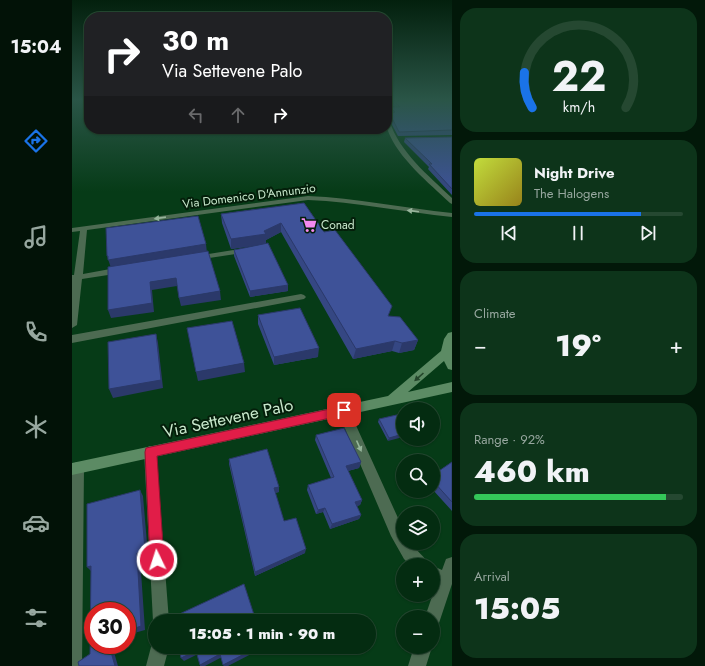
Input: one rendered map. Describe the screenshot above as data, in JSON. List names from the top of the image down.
{
  "streets": {
    "street": ["Via Domenico D'Annunzio", "Via Settevene Palo"]
  },
  "places": {
    "supermarket": ["Conad"]
  },
  "page": {
    "tabs": "15:04",
    "turn": ["30 m", "Via Settevene Palo"],
    "song": ["Night Drive", "The Halogens"],
    "tile": [
      "Climate",
      ["Range · 92%", "460 km"],
      ["Arrival", "15:05"]
    ],
    "heat": ["−", "19°", "+"],
    "map_buttons": ["+", "−"],
    "limit": "30",
    "trip": "15:05 · 1 min · 90 m",
    "gauge": ["22", "km/h"]
  }
}
